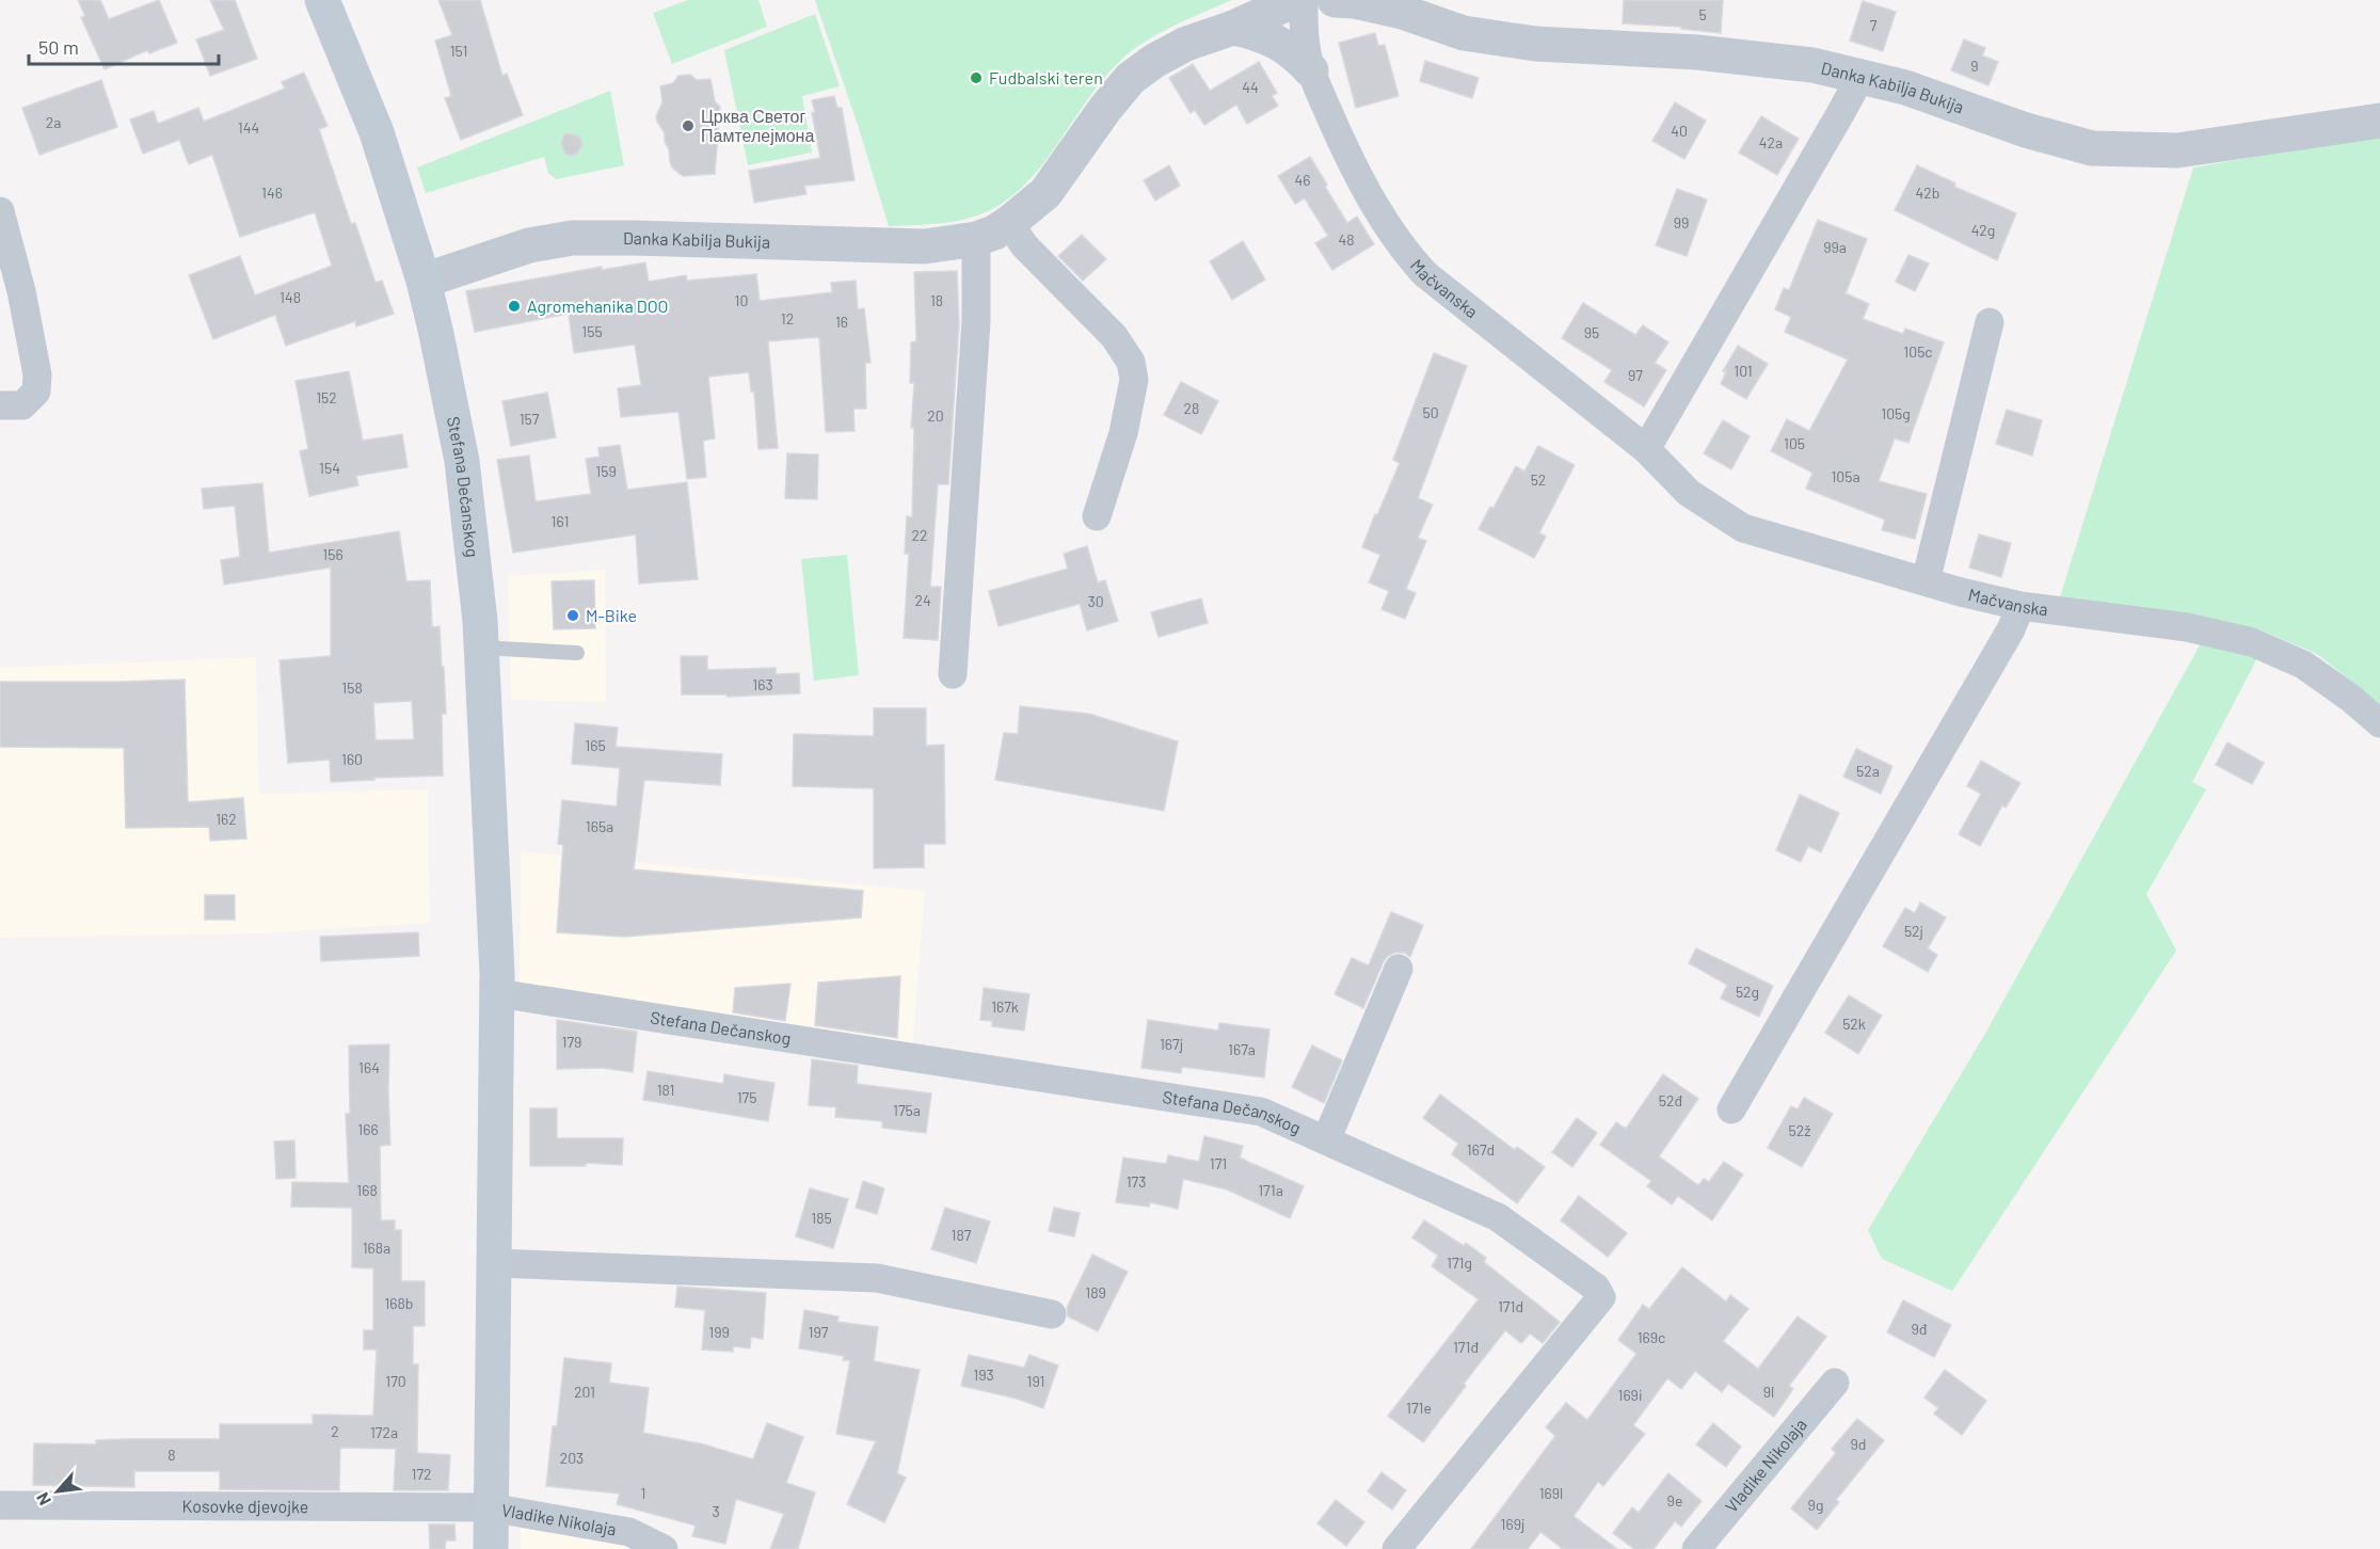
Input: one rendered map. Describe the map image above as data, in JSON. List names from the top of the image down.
{
  "streets": {
    "main road": ["Stefana Dečanskog"],
    "street": [
      "Danka Kabilja Bukija",
      "Mačvanska",
      "Vladike Nikolaja",
      "Kosovke djevojke"
    ]
  },
  "crossings": [
    ["Danka Kabilja Bukija", "Mačvanska"],
    ["Danka Kabilja Bukija", "Stefana Dečanskog"],
    ["Stefana Dečanskog", "Vladike Nikolaja"],
    ["Stefana Dečanskog", "Kosovke djevojke"],
    ["Vladike Nikolaja", "Kosovke djevojke"]
  ],
  "places": [
    "Fudbalski teren",
    "Црква Светог Памтелејмона",
    "Agromehanika DOO",
    "M-Bike"
  ],
  "house_numbers": [
    "5",
    "7",
    "151",
    "9",
    "44",
    "2a",
    "144",
    "40",
    "42a",
    "46",
    "146",
    "42b",
    "99",
    "42g",
    "48",
    "99a",
    "148",
    "10",
    "18",
    "12",
    "16",
    "155",
    "95",
    "105c",
    "101",
    "97",
    "152",
    "28",
    "50",
    "105g",
    "20",
    "157",
    "105",
    "154",
    "159",
    "105a",
    "52",
    "161",
    "22",
    "156",
    "24",
    "30",
    "163",
    "158",
    "165",
    "160",
    "52a",
    "162",
    "165a",
    "52j",
    "52g",
    "167k",
    "52k",
    "179",
    "167j",
    "167a",
    "164",
    "181",
    "175",
    "52đ",
    "175a",
    "166",
    "52ž",
    "167d",
    "171",
    "173",
    "168",
    "171a",
    "185",
    "187",
    "168a",
    "171g",
    "189",
    "168b",
    "171d",
    "9đ",
    "199",
    "197",
    "169c",
    "171đ",
    "193",
    "170",
    "191",
    "201",
    "9l",
    "169i",
    "171e",
    "2",
    "172a",
    "9d",
    "8",
    "203",
    "172",
    "1",
    "169l",
    "9e",
    "9g",
    "3",
    "169j"
  ],
  "scale_bar": "50 m",
  "north": "bottom left"
}
